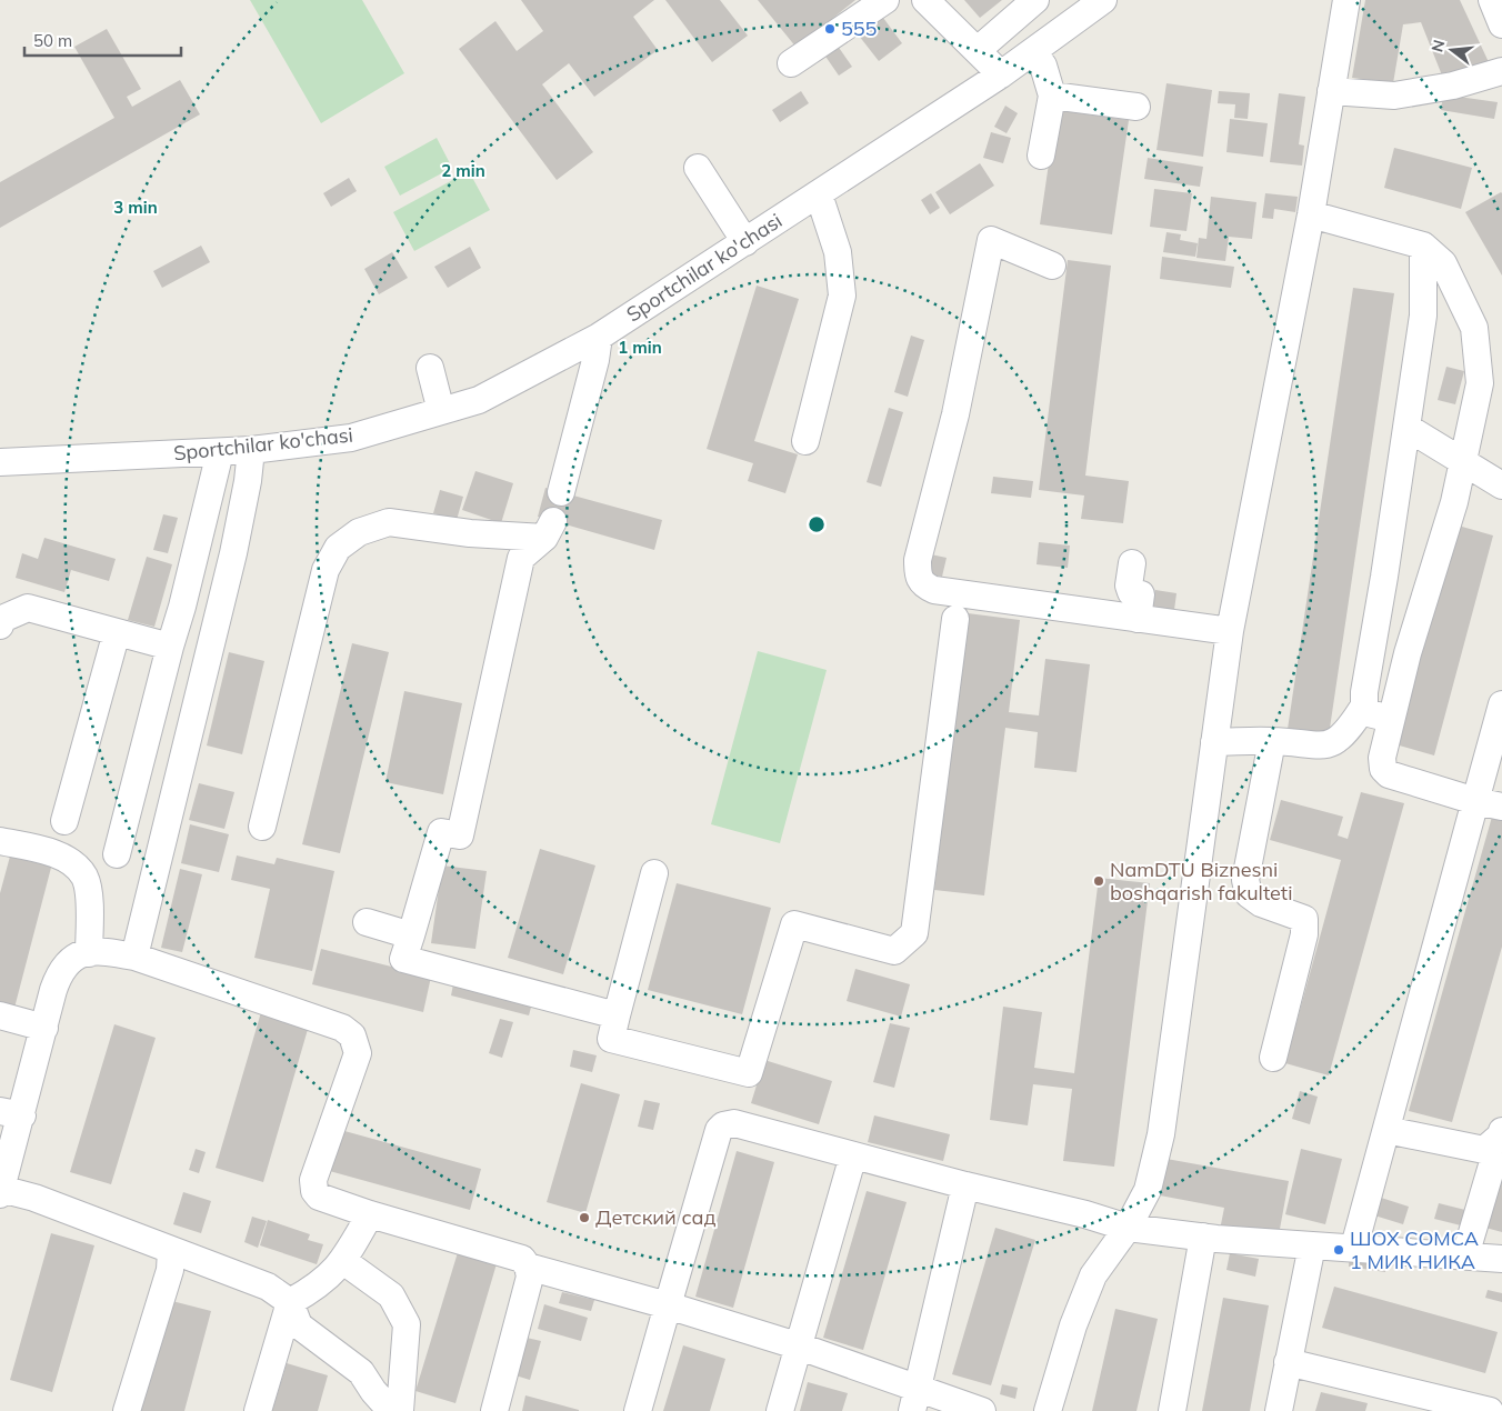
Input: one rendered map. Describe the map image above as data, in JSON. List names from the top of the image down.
{
  "streets": {
    "street": ["Sportchilar ko'chasi"]
  },
  "places": [
    "555",
    "NamDTU Biznesni boshqarish fakulteti",
    "Детский сад",
    "ШОХ СОМСА 1 МИК НИКА"
  ],
  "scale_bar": "50 m",
  "north": "left",
  "rings": ["2 min", "3 min", "1 min"]
}
